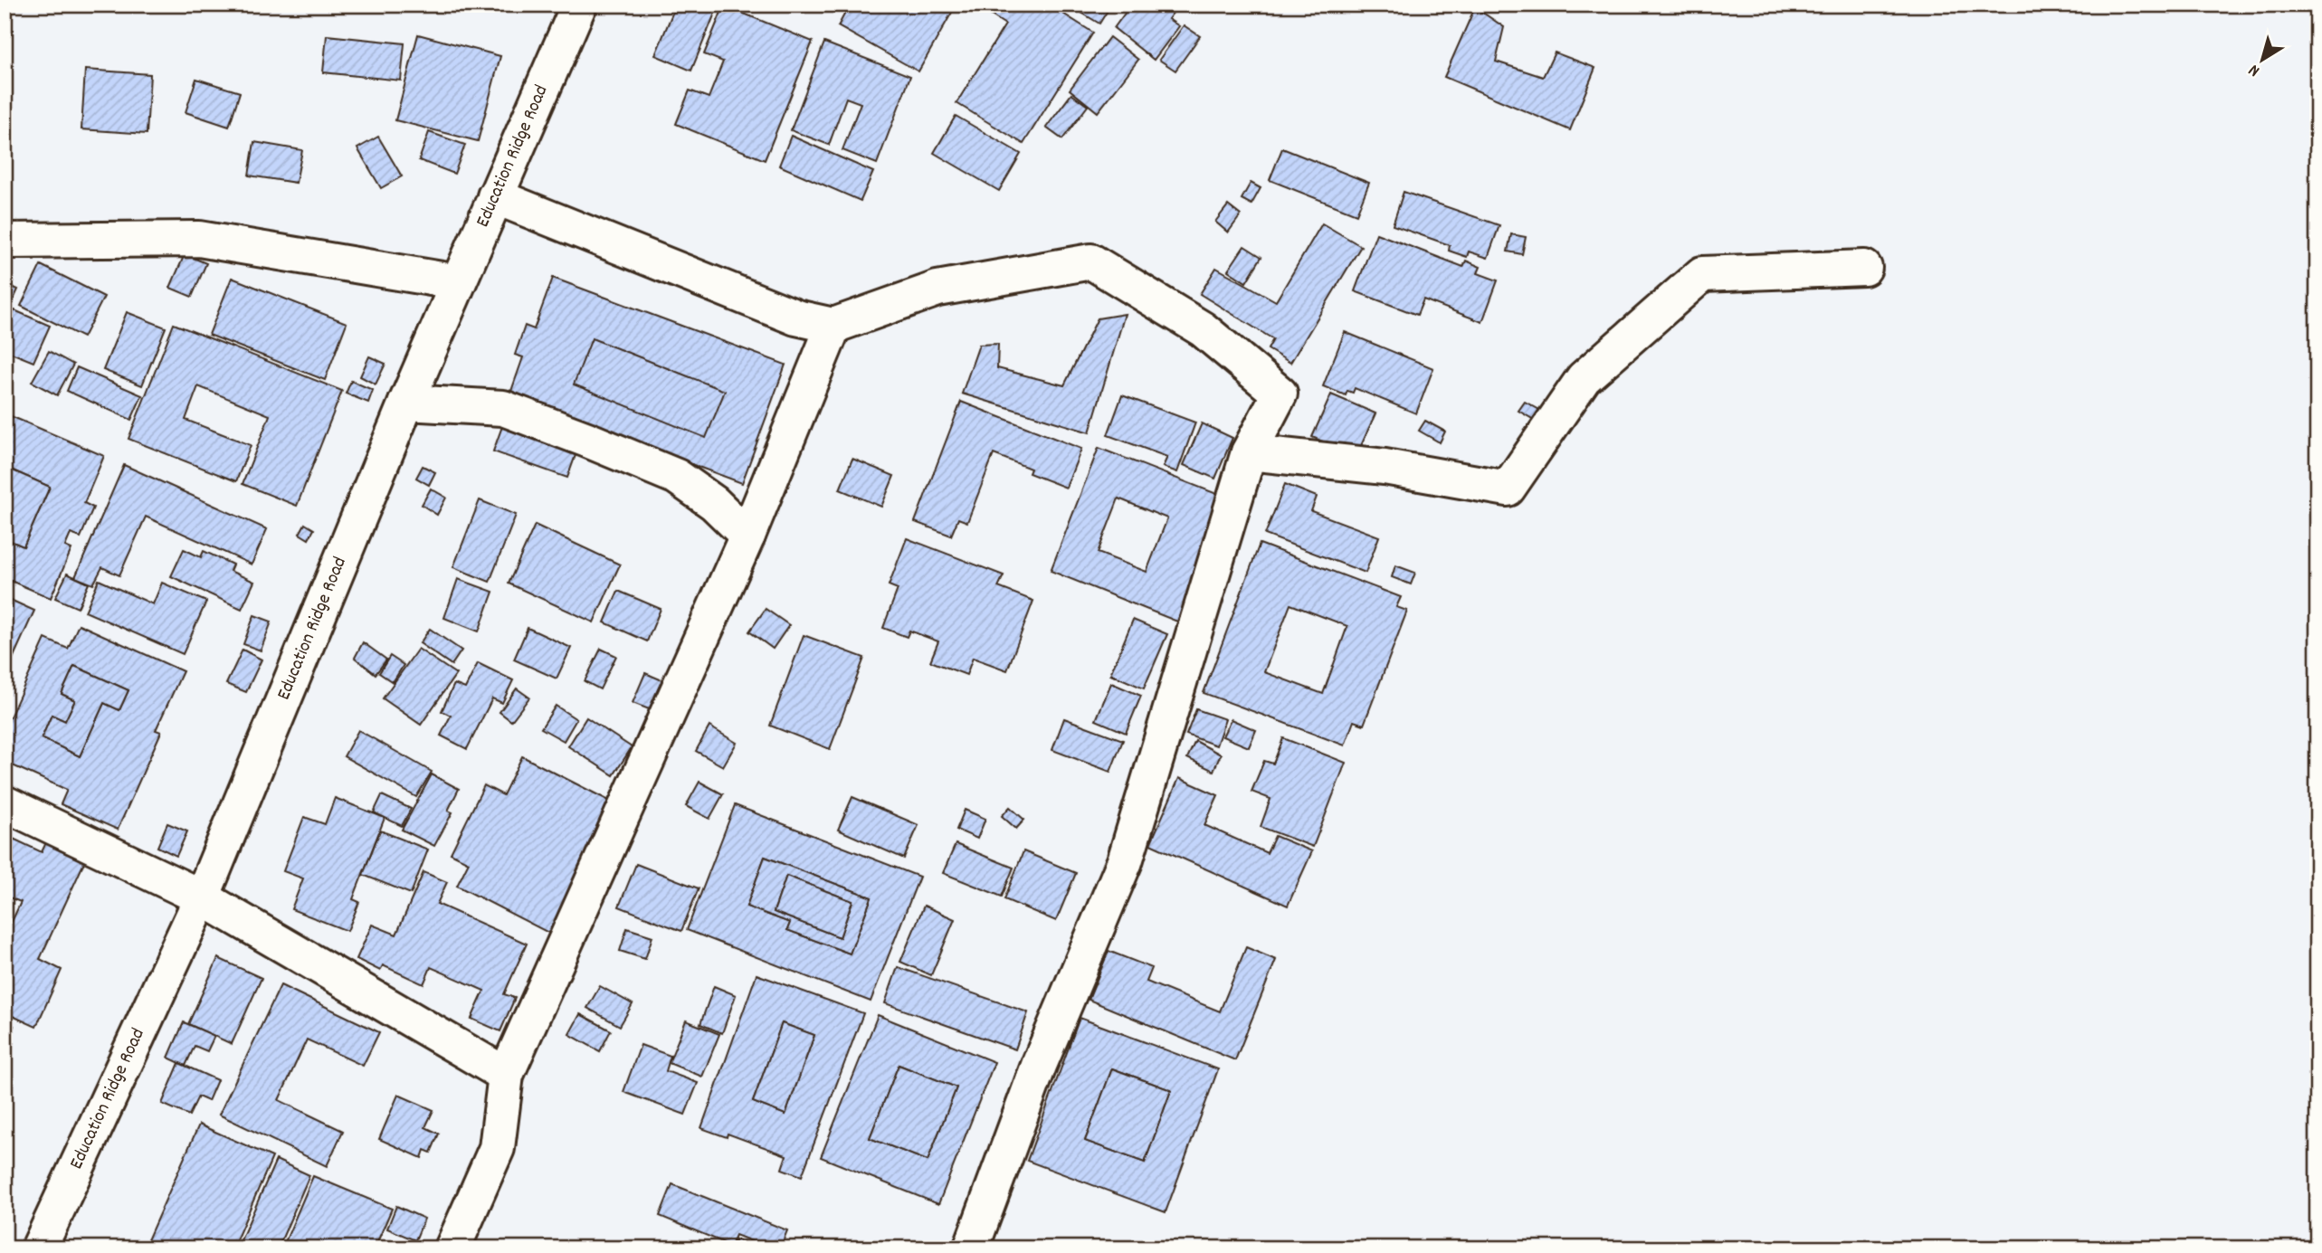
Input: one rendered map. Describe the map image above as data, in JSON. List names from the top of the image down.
{
  "streets": {
    "street": ["Education Ridge Road"]
  },
  "north": "bottom left"
}
